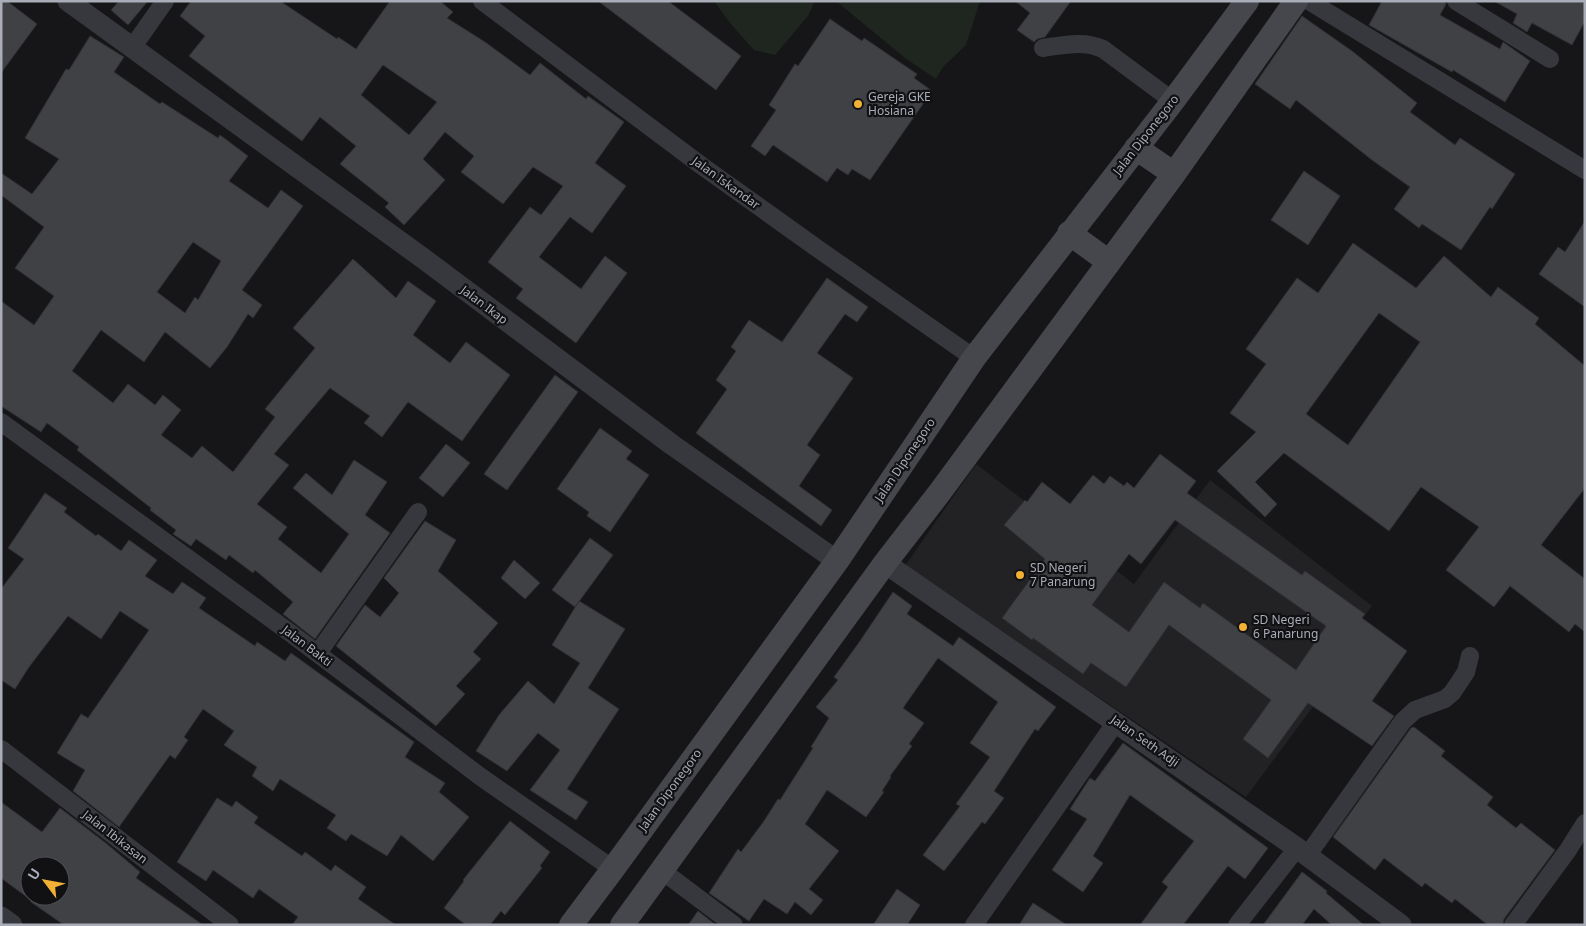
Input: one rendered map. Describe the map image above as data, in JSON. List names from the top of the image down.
{
  "streets": {
    "main road": ["Jalan Diponegoro"],
    "street": [
      "Jalan Iskandar",
      "Jalan Ikap",
      "Jalan Bakti",
      "Jalan Seth Adji",
      "Jalan Ibikasan"
    ]
  },
  "crossings": [
    ["Jalan Diponegoro", "Jalan Iskandar"],
    ["Jalan Diponegoro", "Jalan Ikap"],
    ["Jalan Diponegoro", "Jalan Bakti"]
  ],
  "places": ["Gereja GKE Hosiana", "SD Negeri 7 Panarung", "SD Negeri 6 Panarung"],
  "north": "top left"
}
